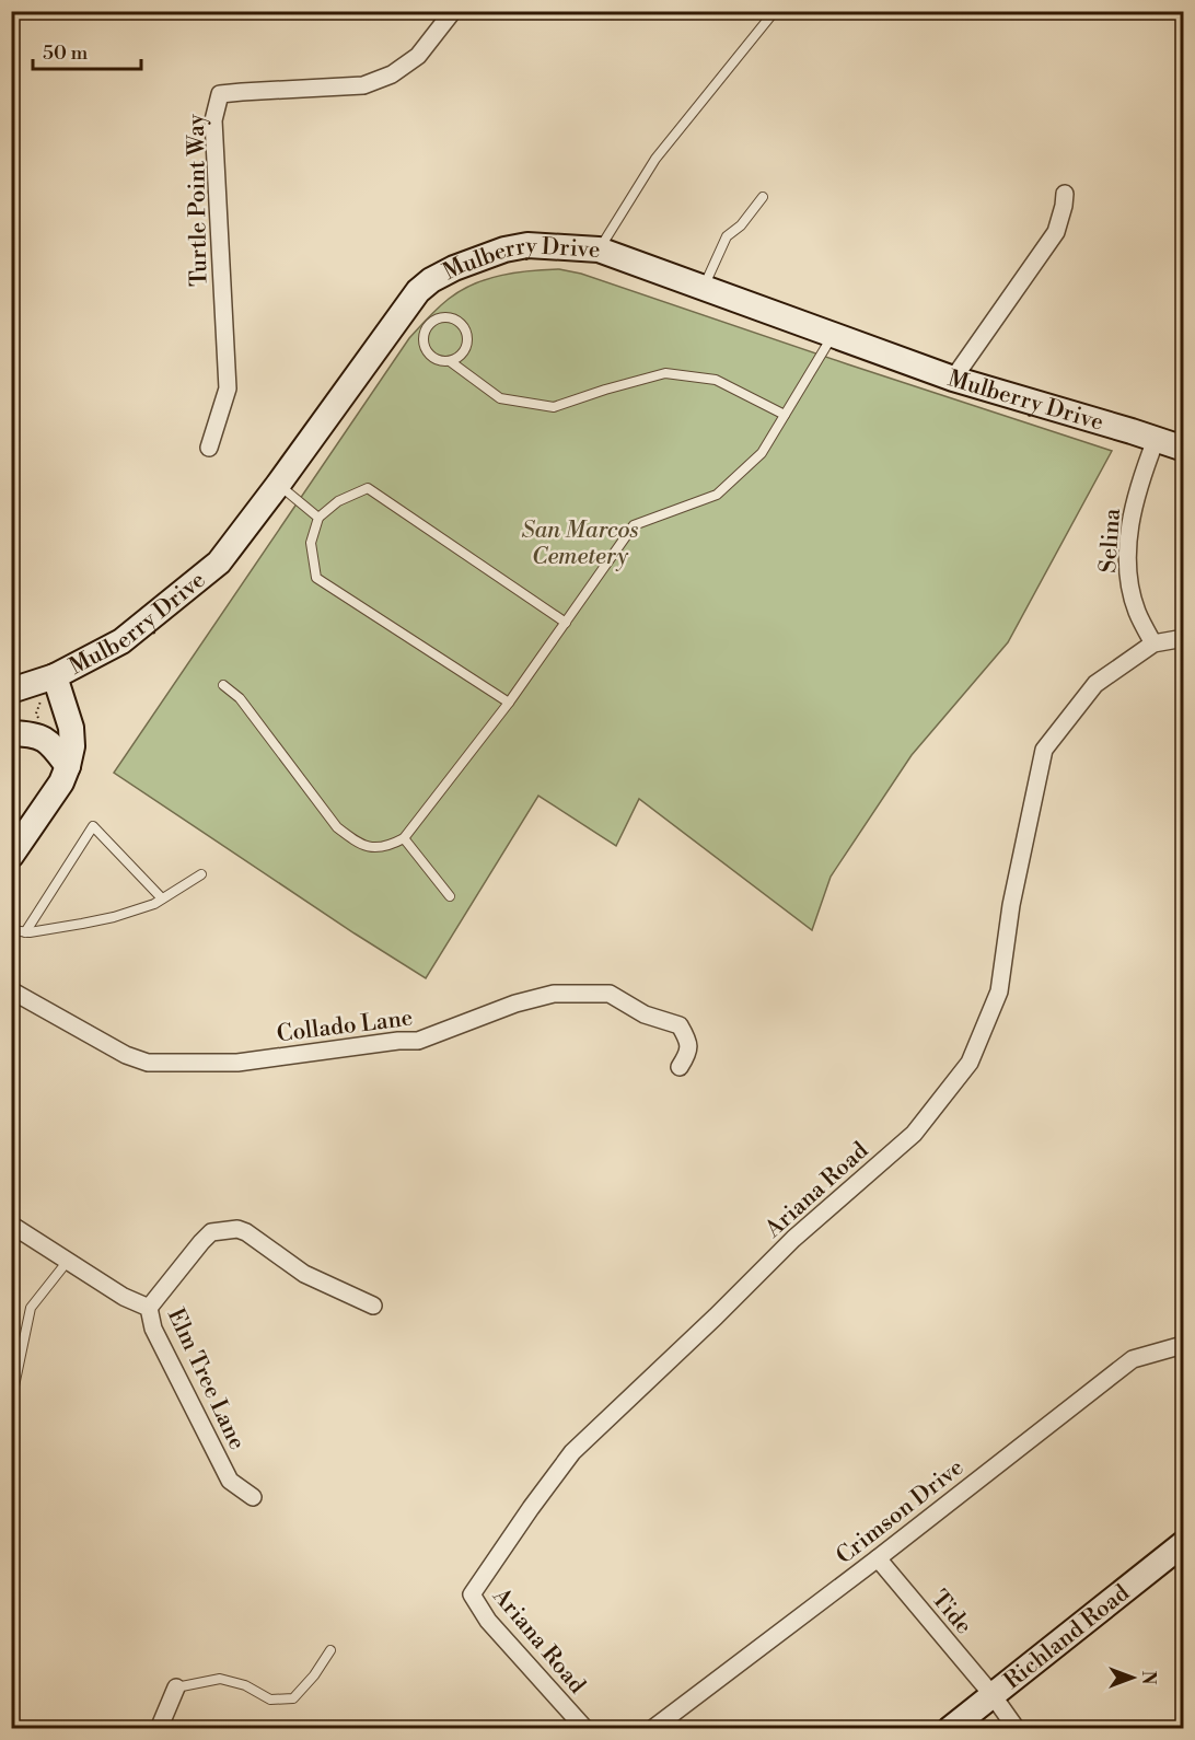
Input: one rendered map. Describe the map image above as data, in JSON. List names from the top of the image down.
{
  "streets": {
    "main road": ["Mulberry Drive", "Richland Road"],
    "street": [
      "Turtle Point Way",
      "Selina",
      "Collado Lane",
      "Ariana Road",
      "Elm Tree Lane",
      "Crimson Drive",
      "Tide"
    ]
  },
  "crossings": [
    ["Mulberry Drive", "Selina"],
    ["Selina", "Ariana Road"],
    ["Crimson Drive", "Tide"],
    ["Tide", "Richland Road"]
  ],
  "parks": ["San Marcos Cemetery"],
  "scale_bar": "50 m",
  "north": "right"
}
